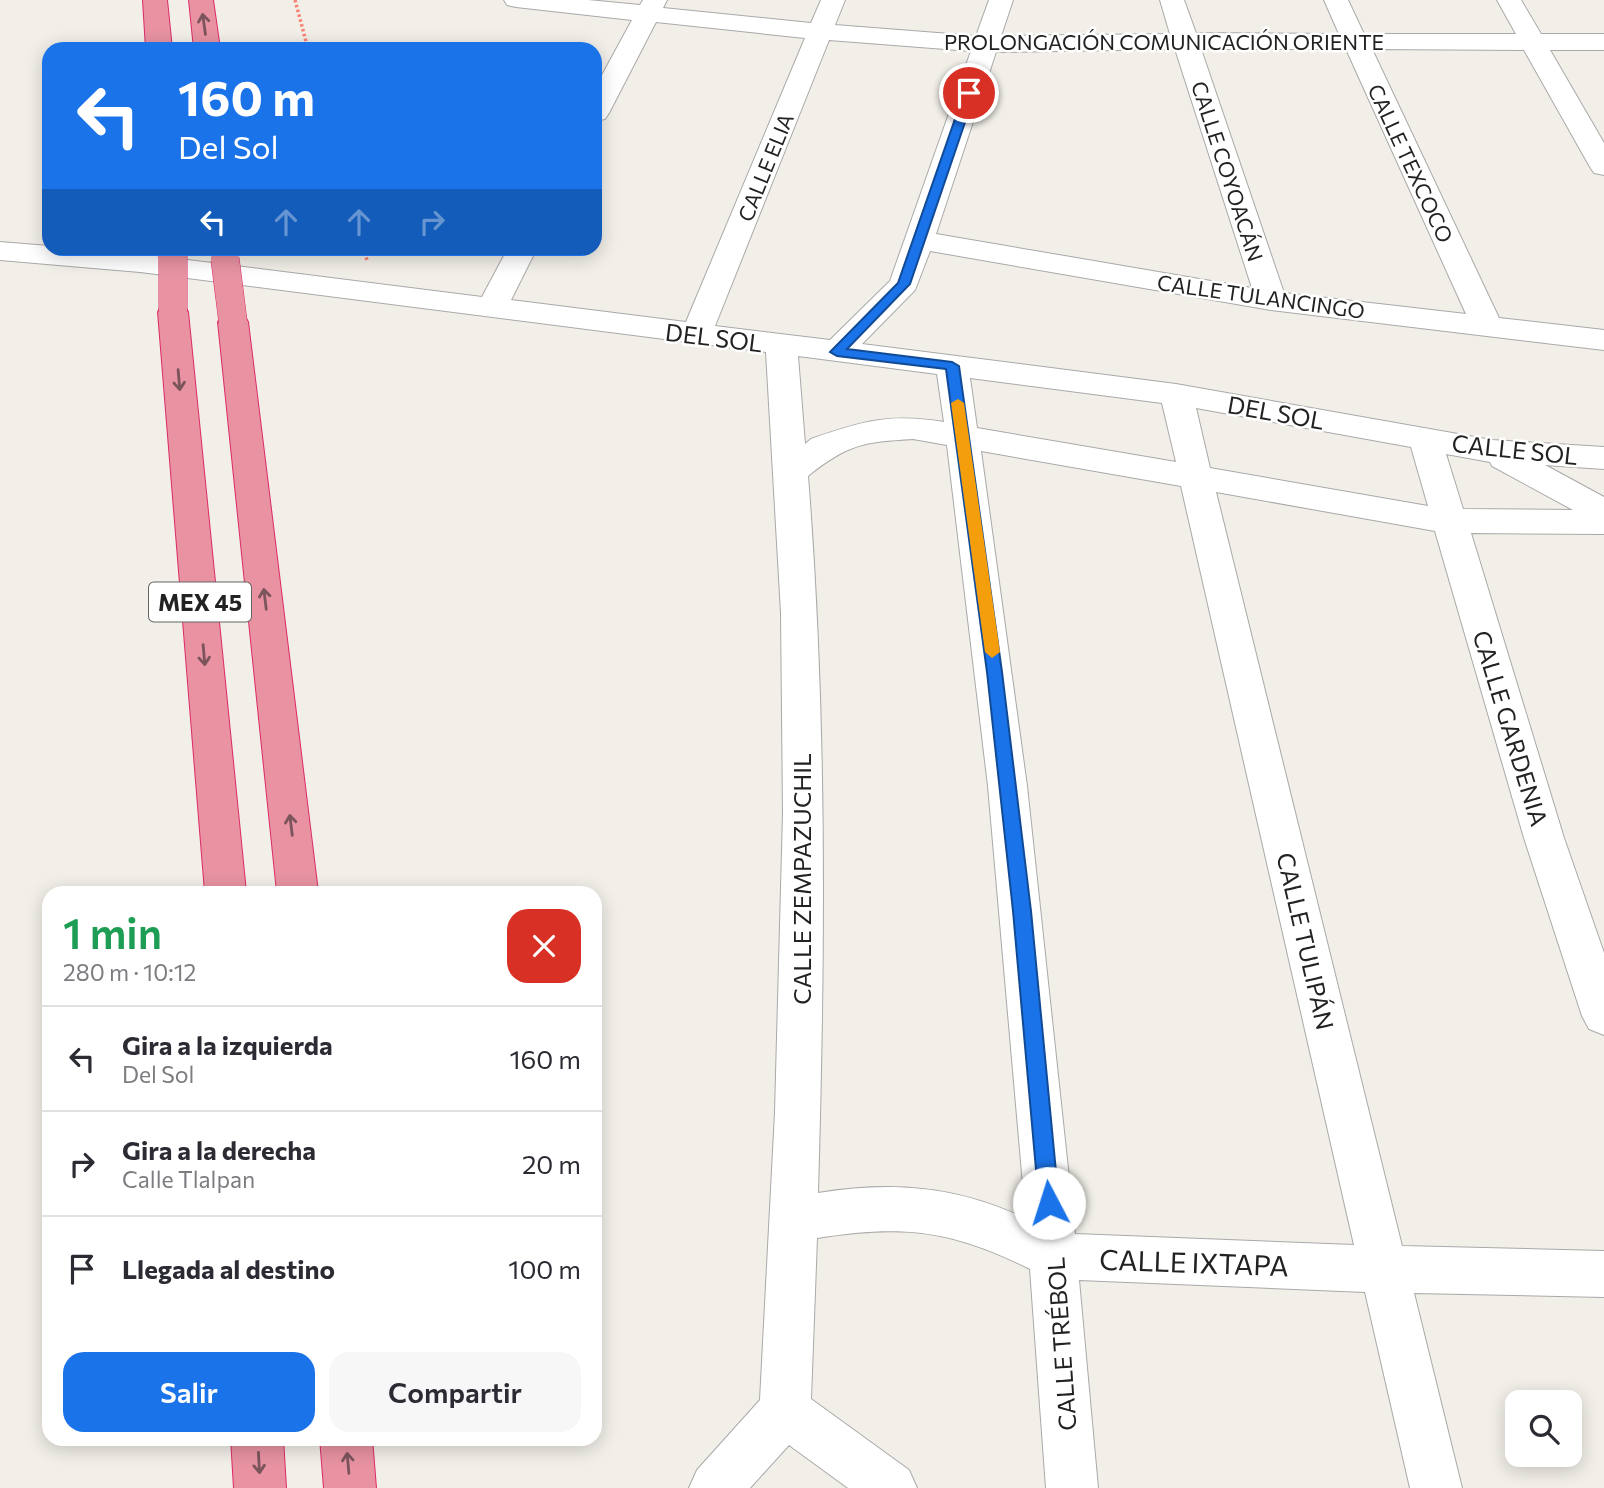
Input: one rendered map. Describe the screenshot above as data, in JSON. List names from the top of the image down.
{
  "streets": {
    "highway": ["MEX 45"],
    "street": [
      "PROLONGACIÓN COMUNICACIÓN ORIENTE",
      "CALLE TEXCOCO",
      "CALLE ELIA",
      "CALLE COYOACÁN",
      "CALLE TULANCINGO",
      "DEL SOL",
      "CALLE SOL",
      "CALLE GARDENIA",
      "CALLE ZEMPAZUCHIL",
      "CALLE TULIPÁN",
      "CALLE IXTAPA",
      "CALLE TRÉBOL"
    ]
  },
  "crossings": [
    ["PROLONGACIÓN COMUNICACIÓN ORIENTE", "CALLE TEXCOCO"],
    ["PROLONGACIÓN COMUNICACIÓN ORIENTE", "CALLE ELIA"],
    ["PROLONGACIÓN COMUNICACIÓN ORIENTE", "CALLE COYOACÁN"],
    ["CALLE TEXCOCO", "CALLE TULANCINGO"],
    ["CALLE ELIA", "DEL SOL"],
    ["CALLE COYOACÁN", "CALLE TULANCINGO"],
    ["DEL SOL", "CALLE SOL"],
    ["DEL SOL", "CALLE GARDENIA"],
    ["DEL SOL", "CALLE ZEMPAZUCHIL"],
    ["DEL SOL", "CALLE TULIPÁN"],
    ["DEL SOL", "CALLE TRÉBOL"],
    ["CALLE SOL", "CALLE GARDENIA"],
    ["CALLE ZEMPAZUCHIL", "CALLE IXTAPA"],
    ["CALLE TULIPÁN", "CALLE IXTAPA"],
    ["CALLE IXTAPA", "CALLE TRÉBOL"]
  ],
  "page": {
    "turn": ["160 m", "Del Sol"],
    "heading": ["1 min", "280 m · 10:12"],
    "list": [
      {
        "name": "Gira a la izquierda",
        "note": "Del Sol",
        "value": "160 m"
      },
      {
        "name": "Gira a la derecha",
        "note": "Calle Tlalpan",
        "value": "20 m"
      },
      {
        "name": "Llegada al destino",
        "value": "100 m"
      }
    ],
    "buttons": ["Salir", "Compartir"]
  }
}
